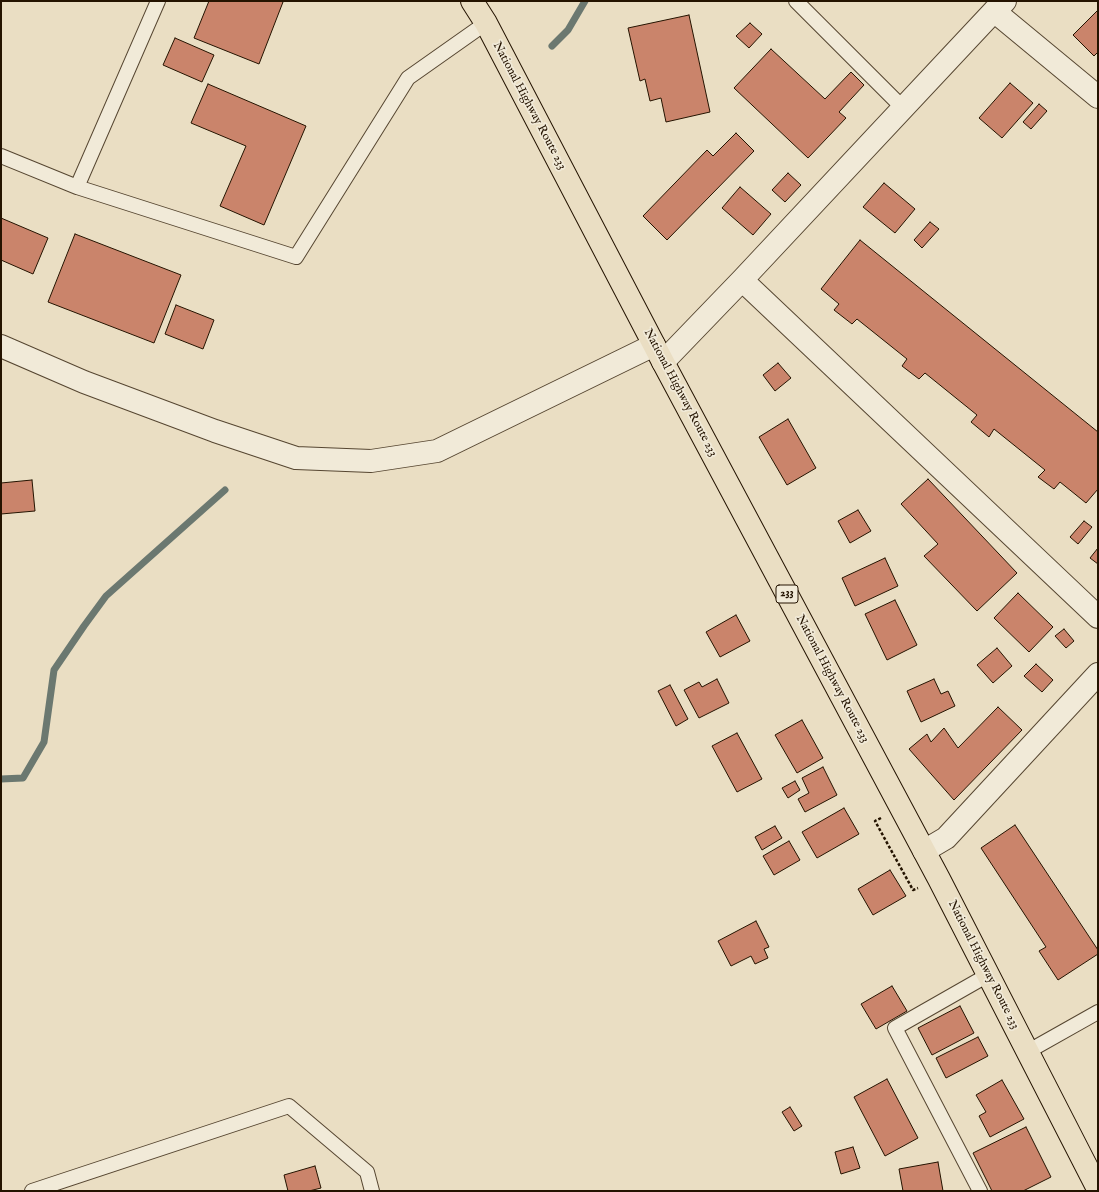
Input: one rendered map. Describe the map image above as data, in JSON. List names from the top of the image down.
{
  "streets": {
    "highway": ["National Highway Route 233", "233"]
  }
}
